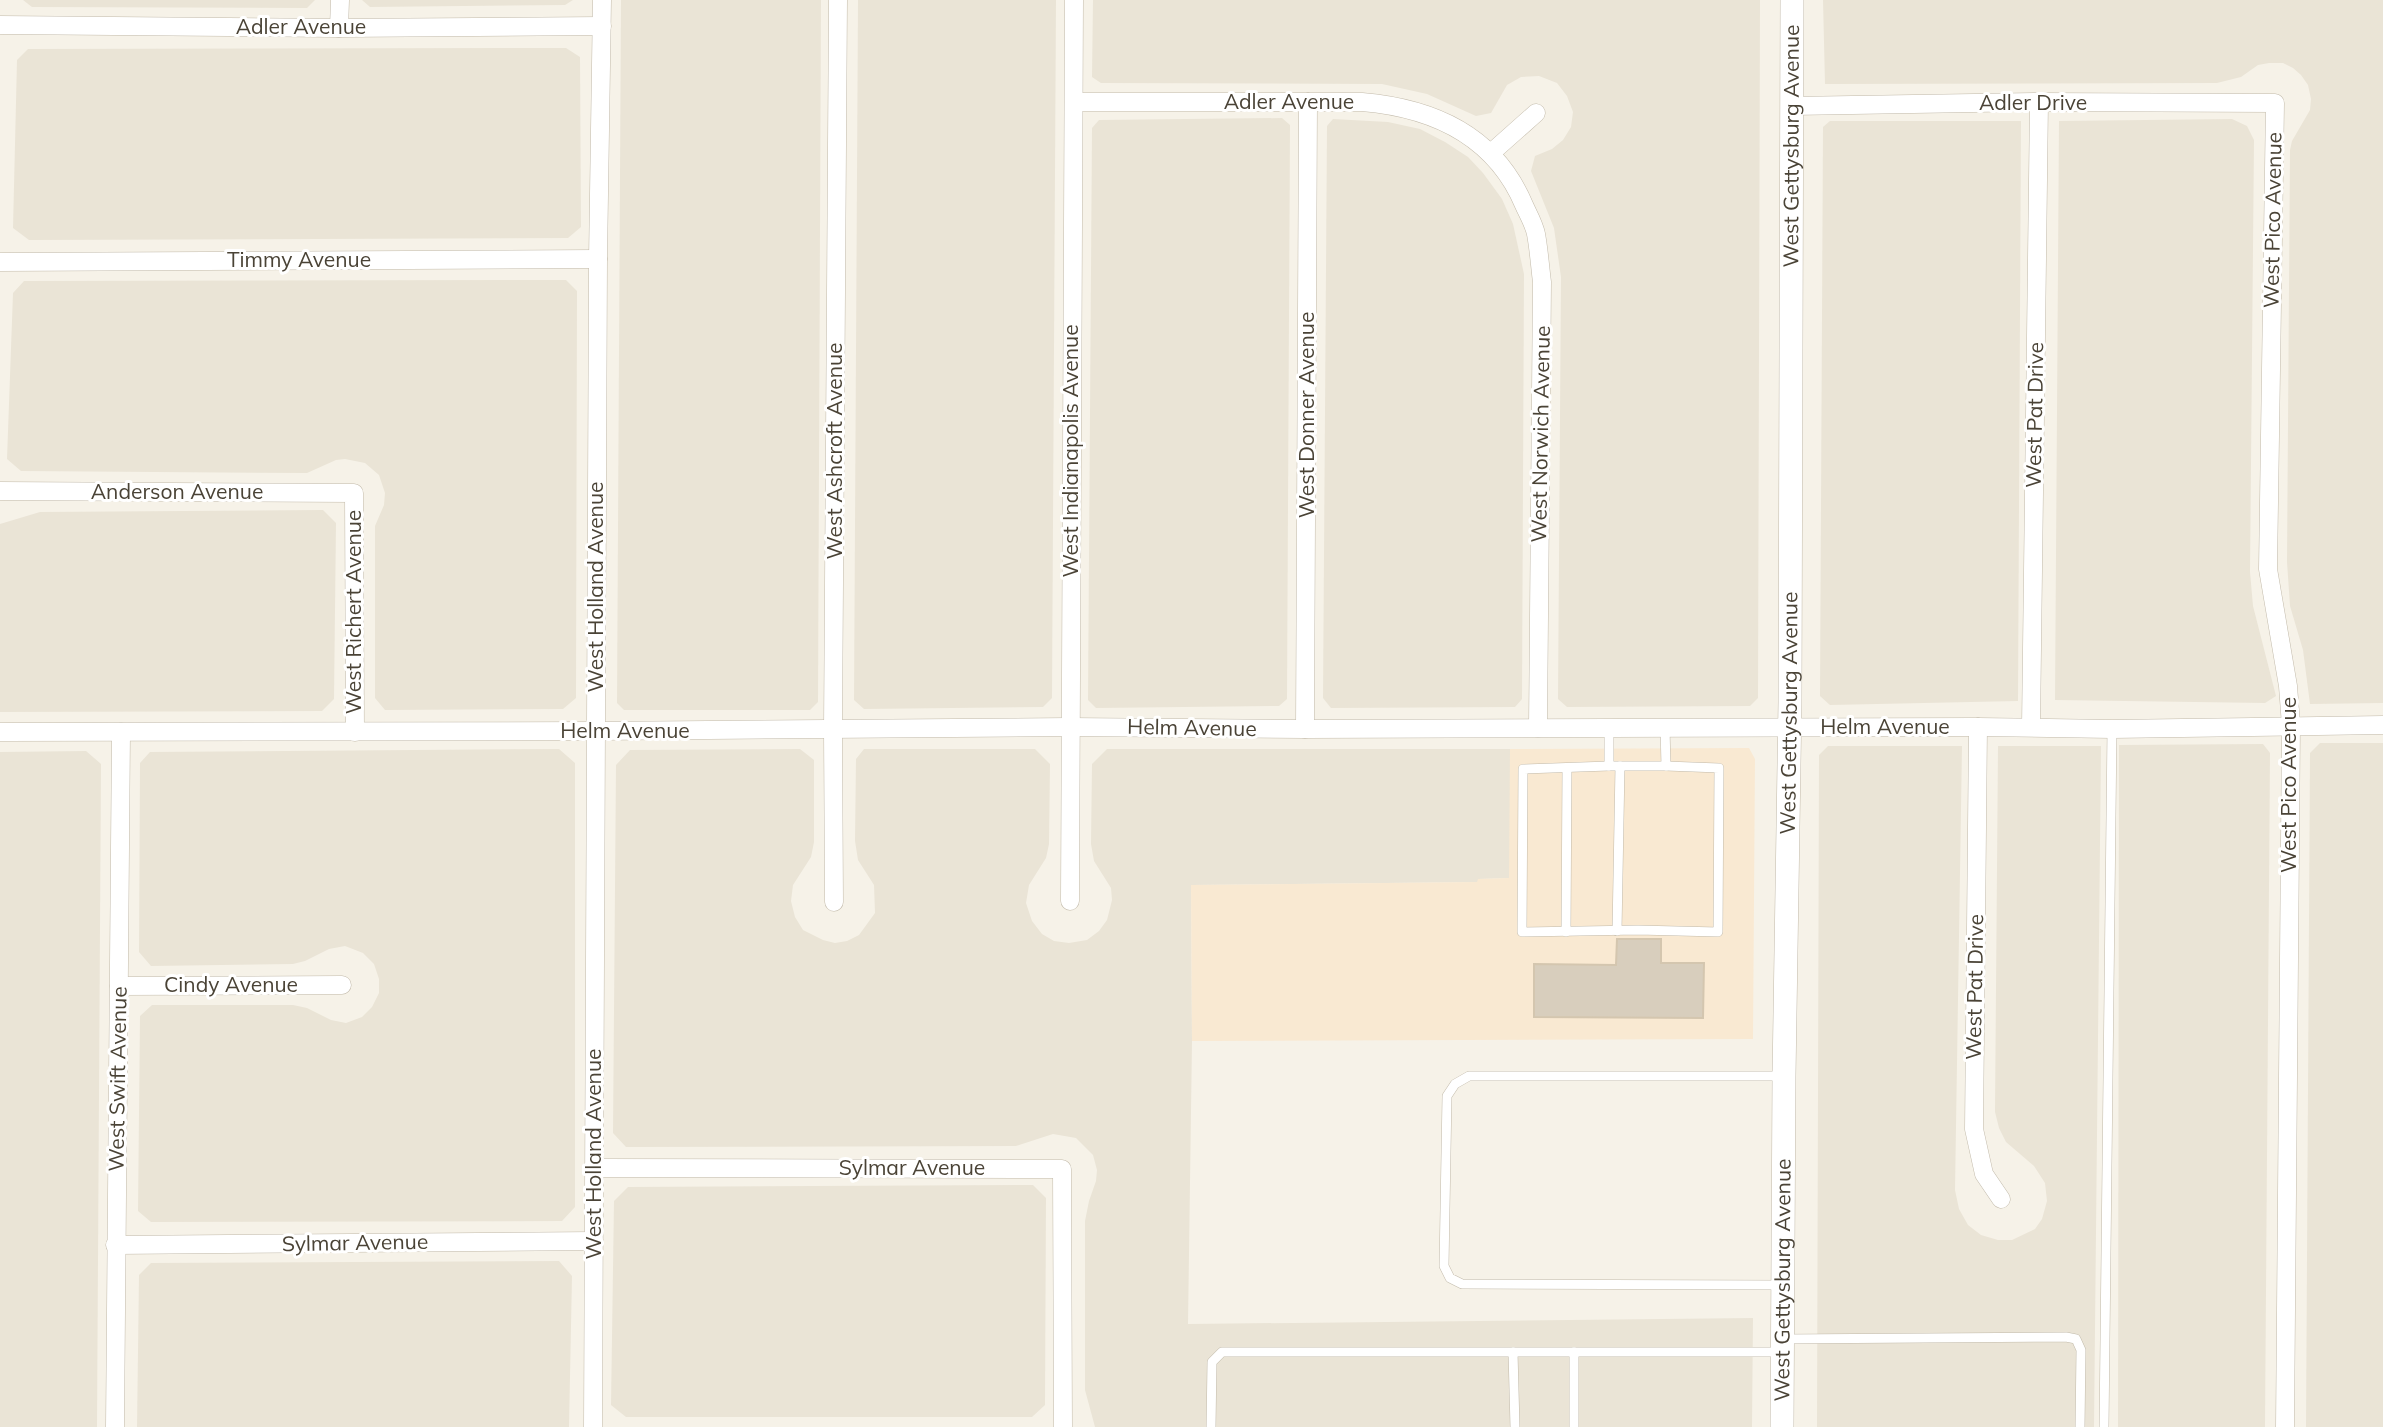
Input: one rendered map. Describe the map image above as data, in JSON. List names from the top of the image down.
{
  "streets": {
    "street": [
      "Adler Avenue",
      "Adler Drive",
      "West Gettysburg Avenue",
      "West Pico Avenue",
      "Timmy Avenue",
      "West Donner Avenue",
      "West Pat Drive",
      "West Norwich Avenue",
      "West Ashcroft Avenue",
      "West Indianapolis Avenue",
      "Anderson Avenue",
      "West Holland Avenue",
      "West Richert Avenue",
      "Helm Avenue",
      "Cindy Avenue",
      "West Swift Avenue",
      "Sylmar Avenue"
    ]
  },
  "crossings": [
    ["Adler Avenue", "West Donner Avenue"],
    ["Adler Avenue", "West Norwich Avenue"],
    ["Adler Avenue", "West Indianapolis Avenue"],
    ["Adler Avenue", "West Holland Avenue"],
    ["Adler Drive", "West Gettysburg Avenue"],
    ["Adler Drive", "West Pico Avenue"],
    ["Adler Drive", "West Pat Drive"],
    ["West Gettysburg Avenue", "Helm Avenue"],
    ["West Pico Avenue", "Helm Avenue"],
    ["Timmy Avenue", "West Holland Avenue"],
    ["West Donner Avenue", "Helm Avenue"],
    ["West Pat Drive", "Helm Avenue"],
    ["West Norwich Avenue", "Helm Avenue"],
    ["West Ashcroft Avenue", "Helm Avenue"],
    ["West Indianapolis Avenue", "Helm Avenue"],
    ["Anderson Avenue", "West Richert Avenue"],
    ["West Holland Avenue", "Helm Avenue"],
    ["West Holland Avenue", "Sylmar Avenue"],
    ["West Richert Avenue", "Helm Avenue"],
    ["Helm Avenue", "West Swift Avenue"],
    ["Cindy Avenue", "West Swift Avenue"],
    ["West Swift Avenue", "Sylmar Avenue"]
  ]
}
